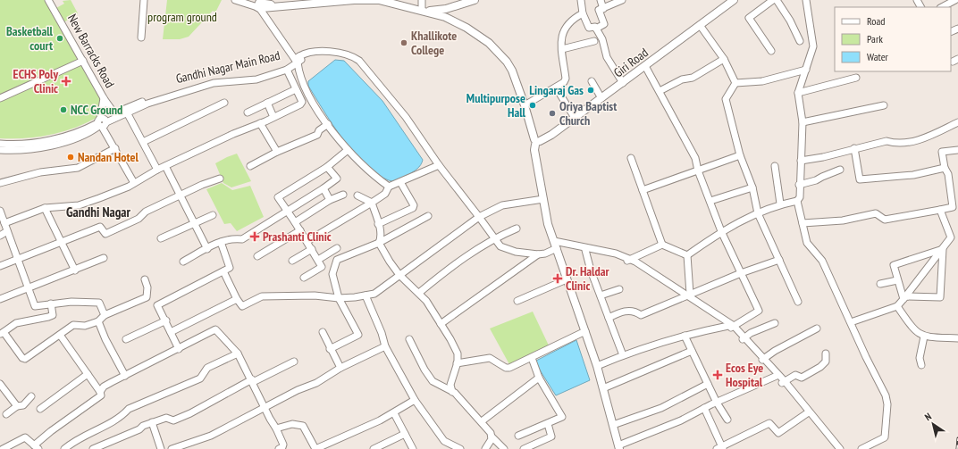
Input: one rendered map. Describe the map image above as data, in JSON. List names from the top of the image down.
{
  "streets": {
    "main road": ["Giri Road"],
    "street": ["New Barracks Road", "Gandhi Nagar Main Road"]
  },
  "crossings": [
    ["New Barracks Road", "Gandhi Nagar Main Road"]
  ],
  "districts": ["Gandhi Nagar"],
  "parks": ["program ground"],
  "places": {
    "other": [
      "Basketball court",
      "Khallikote College",
      "Lingaraj Gas",
      "Multipurpose Hall",
      "NCC Ground",
      "Oriya Baptist Church",
      "Nandan Hotel"
    ],
    "health": [
      "ECHS Poly Clinic",
      "Prashanti Clinic",
      "Dr. Haldar Clinic",
      "Ecos Eye Hospital"
    ]
  },
  "legend": ["Road", "Park", "Water"],
  "north": "top left"
}
